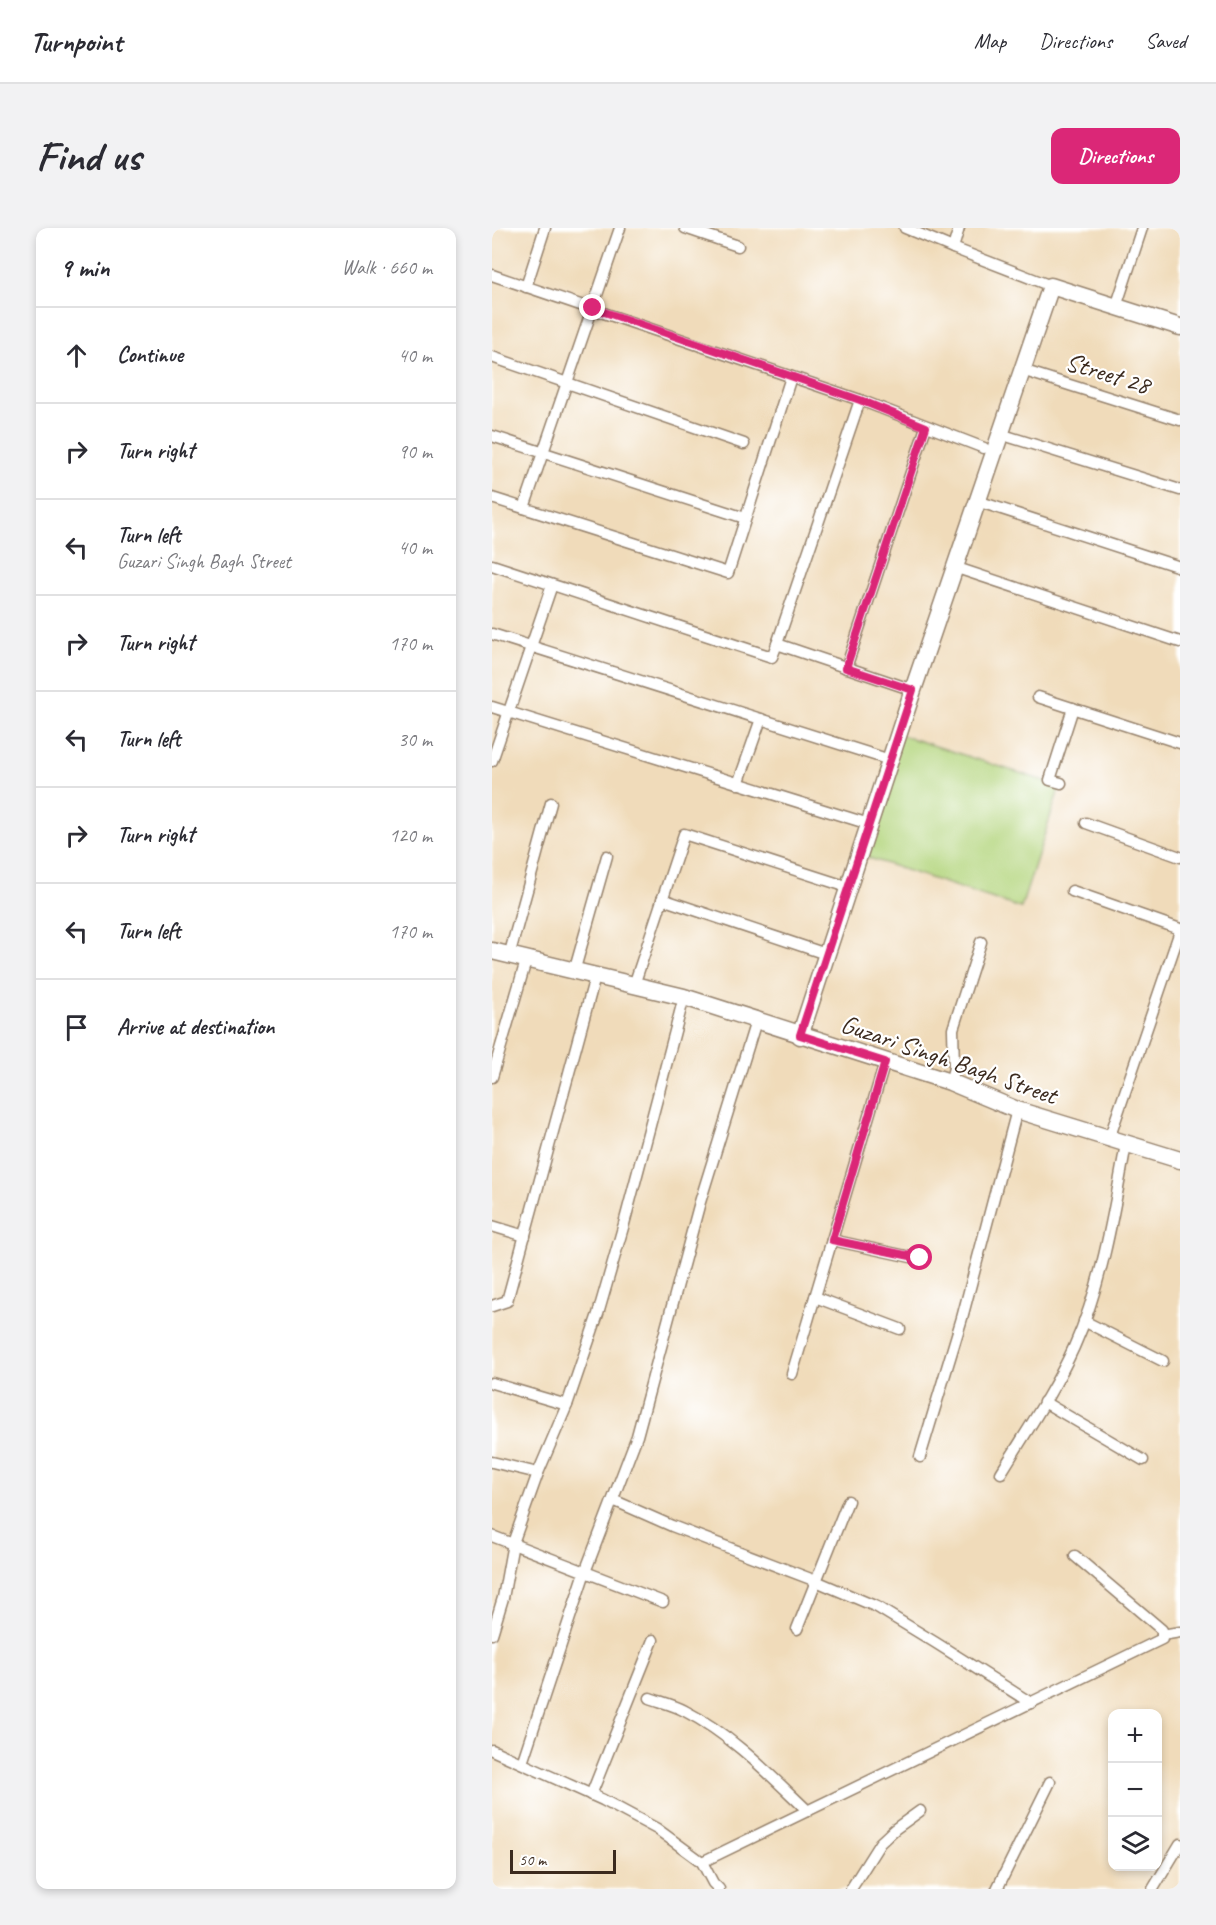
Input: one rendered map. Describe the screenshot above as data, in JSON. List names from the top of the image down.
{
  "streets": {
    "street": ["Street 28", "Guzari Singh Bagh Street"]
  },
  "scale_bar": "50 m",
  "page": {
    "header": "Turnpoint",
    "nav": ["Map", "Directions", "Saved"],
    "buttons": "Directions",
    "title": "Find us",
    "heading": ["9 min", "Walk · 660 m"],
    "list": [
      ["Continue", "40 m"],
      ["Turn right", "90 m"],
      ["Turn left", "Guzari Singh Bagh Street", "40 m"],
      ["Turn right", "170 m"],
      ["Turn left", "30 m"],
      ["Turn right", "120 m"],
      ["Turn left", "170 m"],
      "Arrive at destination"
    ],
    "map_buttons": ["+", "−"],
    "scale": "50 m"
  }
}
